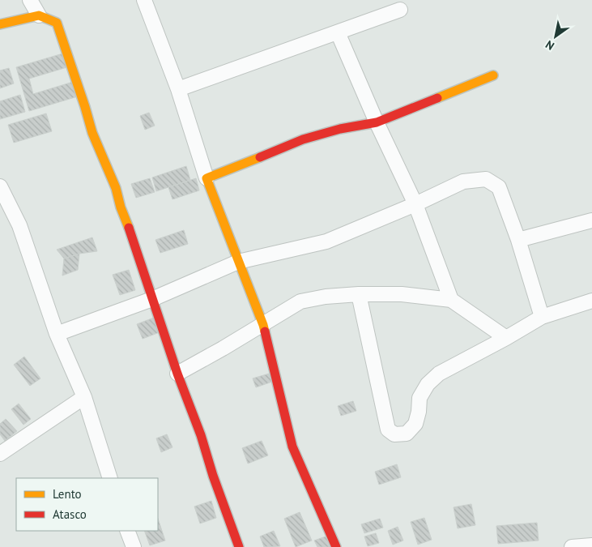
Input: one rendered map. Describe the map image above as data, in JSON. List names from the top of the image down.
{
  "legend": ["Lento", "Atasco"],
  "north": "bottom left"
}
